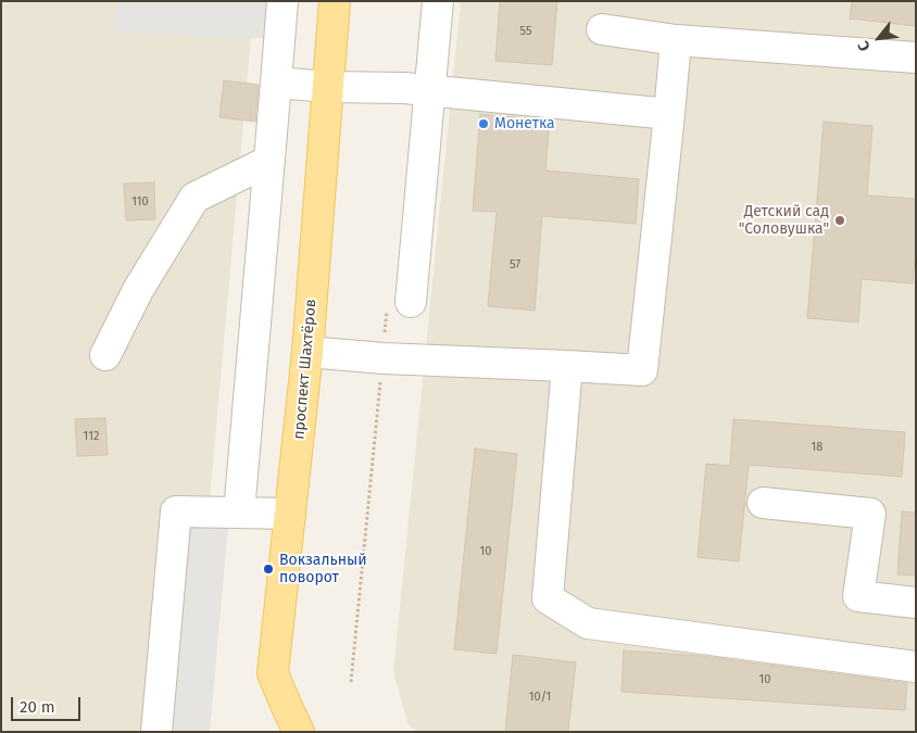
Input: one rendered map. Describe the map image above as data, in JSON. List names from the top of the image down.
{
  "streets": {
    "main road": ["проспект Шахтёров"]
  },
  "places": ["Монетка", "Детский сад \"Соловушка\"", "Вокзальный поворот"],
  "house_numbers": [
    "55",
    "110",
    "57",
    "112",
    "18",
    "10",
    "10",
    "10/1"
  ],
  "scale_bar": "20 m",
  "north": "bottom left"
}
